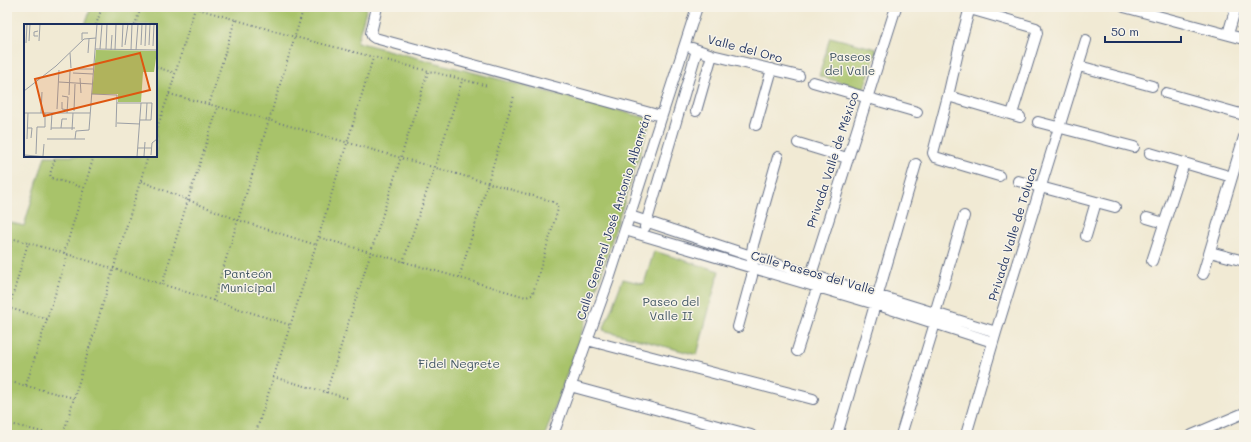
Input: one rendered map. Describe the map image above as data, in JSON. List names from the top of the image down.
{
  "streets": {
    "street": [
      "Valle del Oro",
      "Privada Valle de México",
      "Calle General José Antonio Albarrán",
      "Privada Valle de Toluca",
      "Calle Paseos del Valle"
    ]
  },
  "crossings": [
    ["Valle del Oro", "Calle General José Antonio Albarrán"],
    ["Privada Valle de México", "Calle Paseos del Valle"],
    ["Calle General José Antonio Albarrán", "Calle Paseos del Valle"],
    ["Privada Valle de Toluca", "Calle Paseos del Valle"]
  ],
  "parks": [
    "Paseos del Valle",
    "Panteón Municipal",
    "Paseo del Valle II",
    "Fidel Negrete"
  ],
  "scale_bar": "50 m"
}
